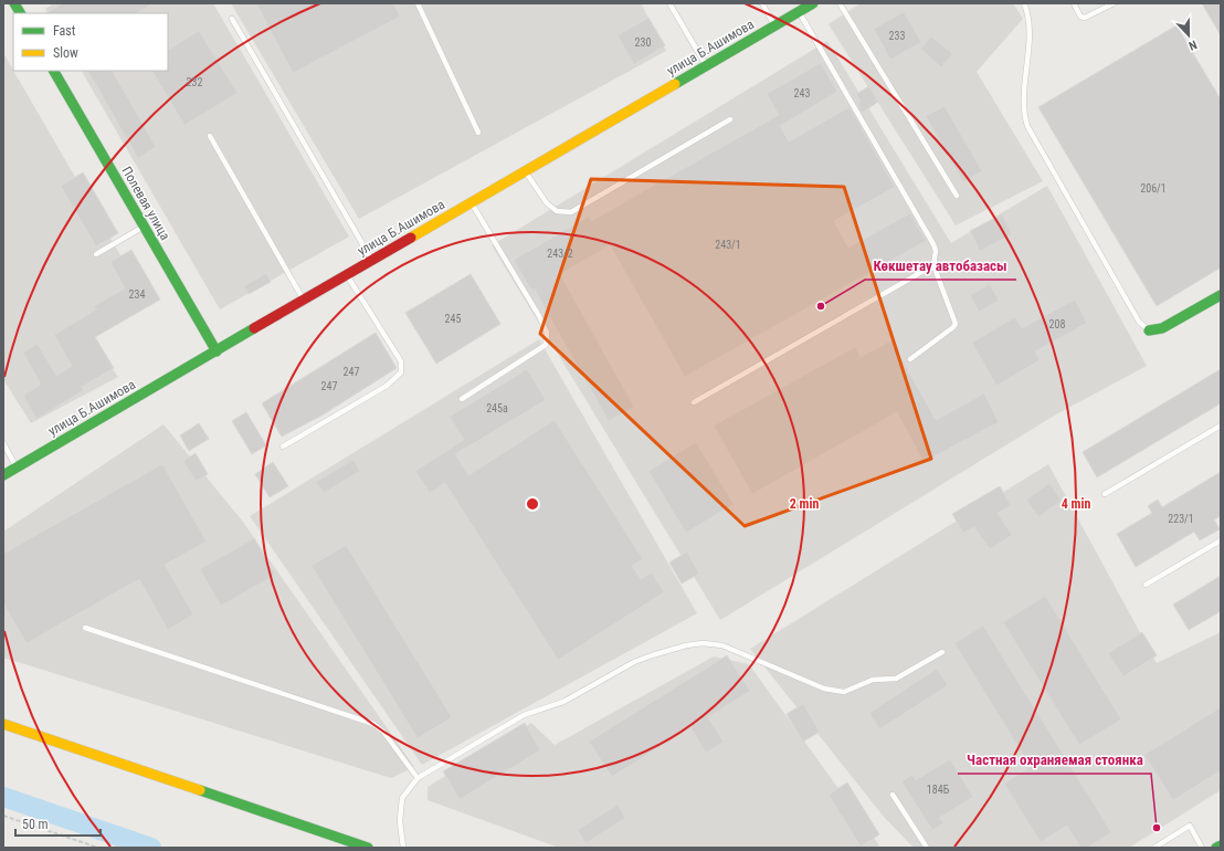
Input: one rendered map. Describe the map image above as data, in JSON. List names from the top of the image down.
{
  "streets": {
    "street": ["улица Б.Ашимова", "Полевая улица"]
  },
  "crossings": [
    ["улица Б.Ашимова", "Полевая улица"]
  ],
  "places": ["Көкшетау автобазасы", "Частная охраняемая стоянка"],
  "house_numbers": [
    "233",
    "230",
    "232",
    "243",
    "206/1",
    "243/1",
    "243/2",
    "234",
    "245",
    "208",
    "247",
    "247",
    "245а",
    "223/1",
    "184Б"
  ],
  "legend": ["Fast", "Slow"],
  "scale_bar": "50 m",
  "north": "bottom",
  "rings": ["2 min", "4 min"]
}
